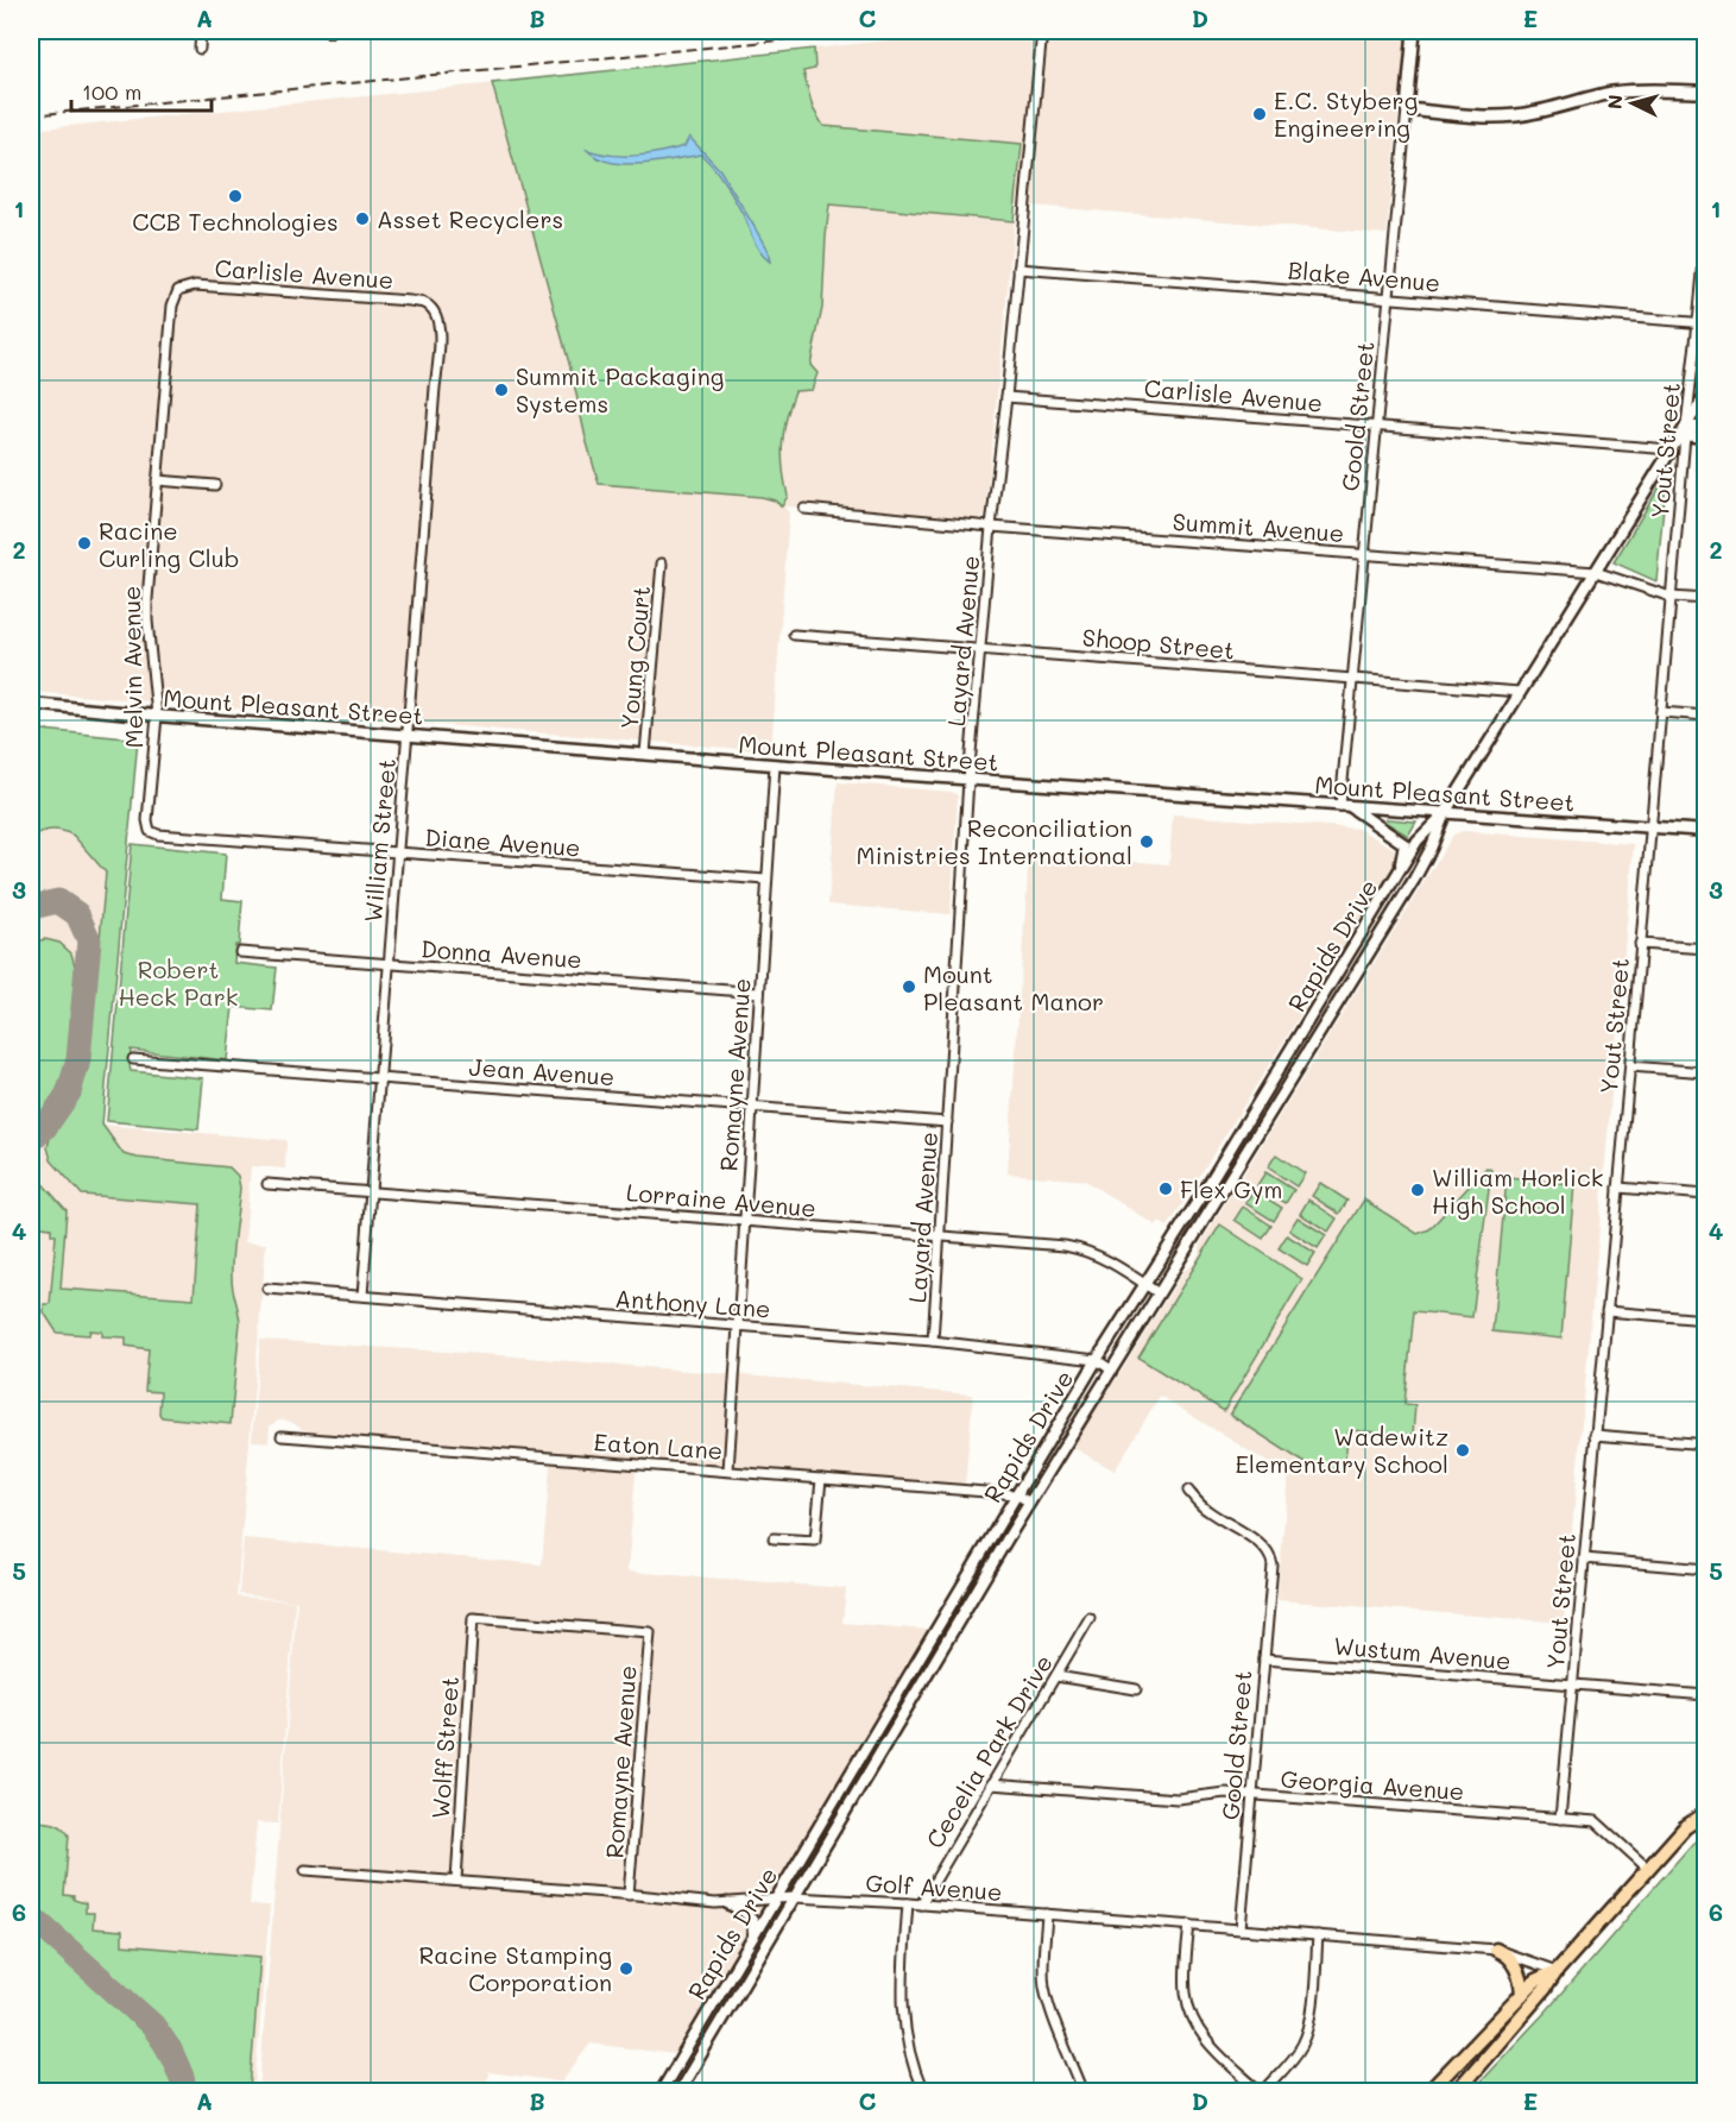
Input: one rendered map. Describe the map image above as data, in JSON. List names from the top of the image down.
{
  "streets": {
    "main road": ["Goold Street"],
    "street": [
      "Carlisle Avenue",
      "Blake Avenue",
      "Yout Street",
      "Summit Avenue",
      "Layard Avenue",
      "Shoop Street",
      "Young Court",
      "Melvin Avenue",
      "Mount Pleasant Street",
      "William Street",
      "Diane Avenue",
      "Rapids Drive",
      "Donna Avenue",
      "Jean Avenue",
      "Romayne Avenue",
      "Lorraine Avenue",
      "Anthony Lane",
      "Eaton Lane",
      "Wustum Avenue",
      "Wolff Street",
      "Cecelia Park Drive",
      "Georgia Avenue",
      "Golf Avenue"
    ]
  },
  "crossings": [
    ["Carlisle Avenue", "Goold Street"],
    ["Carlisle Avenue", "Layard Avenue"],
    ["Carlisle Avenue", "Melvin Avenue"],
    ["Carlisle Avenue", "William Street"],
    ["Carlisle Avenue", "Rapids Drive"],
    ["Blake Avenue", "Goold Street"],
    ["Blake Avenue", "Yout Street"],
    ["Blake Avenue", "Layard Avenue"],
    ["Goold Street", "Summit Avenue"],
    ["Goold Street", "Shoop Street"],
    ["Goold Street", "Mount Pleasant Street"],
    ["Goold Street", "Wustum Avenue"],
    ["Goold Street", "Georgia Avenue"],
    ["Goold Street", "Golf Avenue"],
    ["Yout Street", "Summit Avenue"],
    ["Yout Street", "Mount Pleasant Street"],
    ["Yout Street", "Rapids Drive"],
    ["Yout Street", "Wustum Avenue"],
    ["Yout Street", "Georgia Avenue"],
    ["Summit Avenue", "Layard Avenue"],
    ["Summit Avenue", "Rapids Drive"],
    ["Layard Avenue", "Shoop Street"],
    ["Layard Avenue", "Mount Pleasant Street"],
    ["Layard Avenue", "Jean Avenue"],
    ["Layard Avenue", "Lorraine Avenue"],
    ["Layard Avenue", "Anthony Lane"],
    ["Shoop Street", "Rapids Drive"],
    ["Young Court", "Mount Pleasant Street"],
    ["Melvin Avenue", "Mount Pleasant Street"],
    ["Melvin Avenue", "Diane Avenue"],
    ["Mount Pleasant Street", "William Street"],
    ["Mount Pleasant Street", "Rapids Drive"],
    ["Mount Pleasant Street", "Romayne Avenue"],
    ["William Street", "Diane Avenue"],
    ["William Street", "Donna Avenue"],
    ["William Street", "Jean Avenue"],
    ["William Street", "Lorraine Avenue"],
    ["William Street", "Anthony Lane"],
    ["Diane Avenue", "Romayne Avenue"],
    ["Rapids Drive", "Lorraine Avenue"],
    ["Rapids Drive", "Anthony Lane"],
    ["Rapids Drive", "Eaton Lane"],
    ["Rapids Drive", "Golf Avenue"],
    ["Donna Avenue", "Romayne Avenue"],
    ["Jean Avenue", "Romayne Avenue"],
    ["Romayne Avenue", "Lorraine Avenue"],
    ["Romayne Avenue", "Anthony Lane"],
    ["Romayne Avenue", "Eaton Lane"],
    ["Romayne Avenue", "Wolff Street"],
    ["Romayne Avenue", "Golf Avenue"],
    ["Wolff Street", "Golf Avenue"],
    ["Cecelia Park Drive", "Georgia Avenue"],
    ["Cecelia Park Drive", "Golf Avenue"]
  ],
  "parks": ["Robert Heck Park"],
  "places": [
    "E.C. Styberg Engineering",
    "CCB Technologies",
    "Asset Recyclers",
    "Summit Packaging Systems",
    "Racine Curling Club",
    "Reconciliation Ministries International",
    "Mount Pleasant Manor",
    "Flex Gym",
    "William Horlick High School",
    "Wadewitz Elementary School",
    "Racine Stamping Corporation"
  ],
  "scale_bar": "100 m",
  "north": "left",
  "grid": {
    "columns": [
      "A",
      "B",
      "C",
      "D",
      "E"
    ],
    "rows": [
      "1",
      "2",
      "3",
      "4",
      "5",
      "6"
    ]
  }
}
